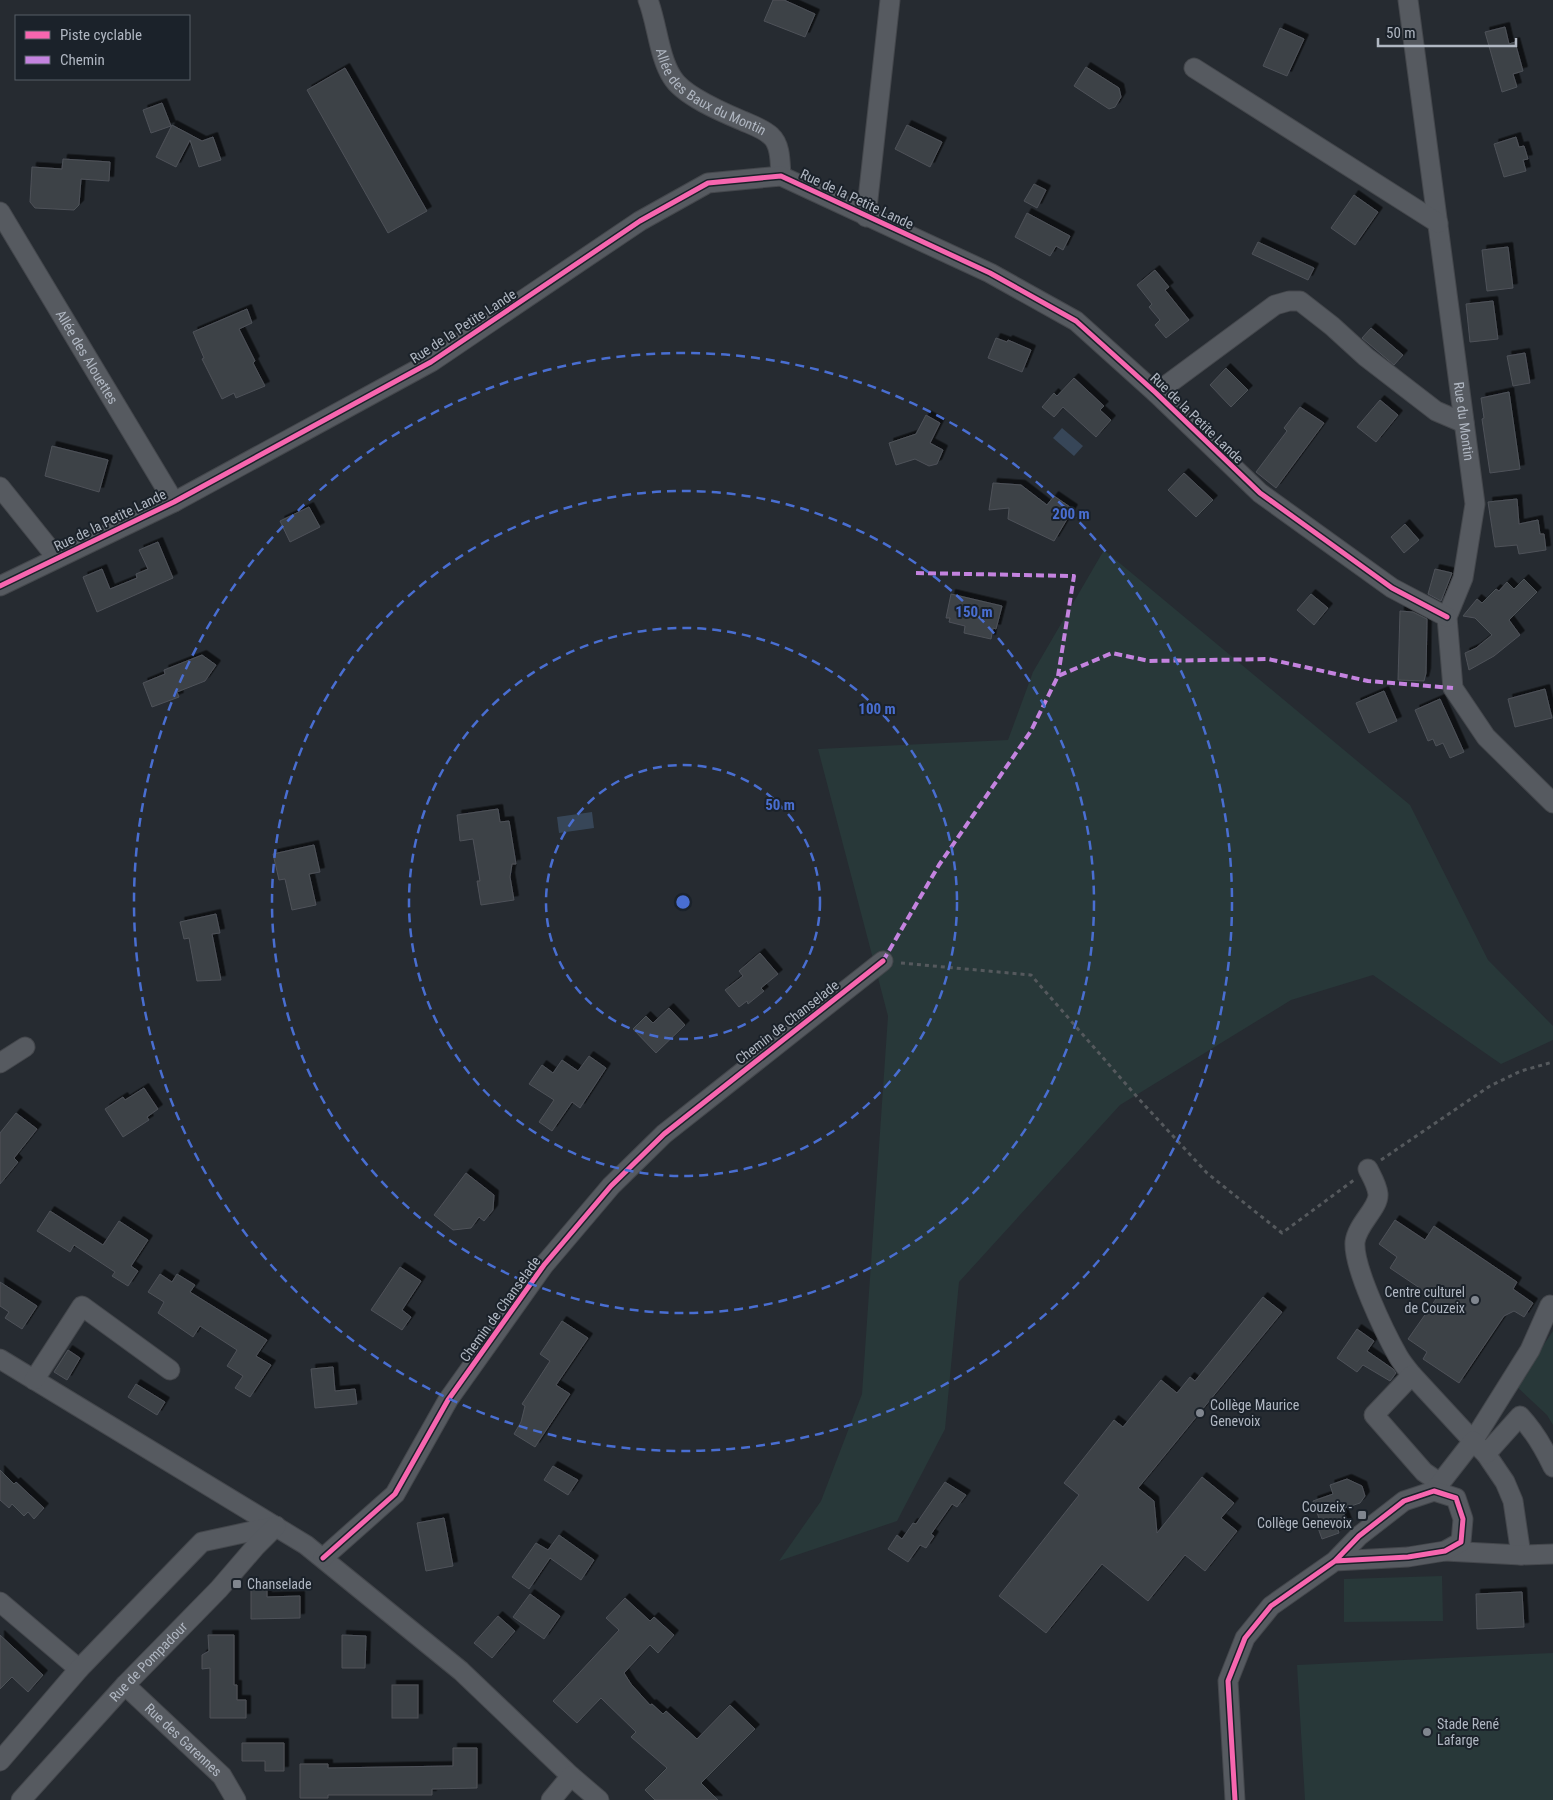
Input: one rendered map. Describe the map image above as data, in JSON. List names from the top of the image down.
{
  "streets": {
    "street": [
      "Allée des Baux du Montin",
      "Rue de la Petite Lande",
      "Allée des Alouettes",
      "Rue du Montin",
      "Chemin de Chanselade",
      "Rue de Pompadour",
      "Rue des Garennes"
    ]
  },
  "crossings": [
    ["Allée des Baux du Montin", "Rue de la Petite Lande"],
    ["Rue de la Petite Lande", "Allée des Alouettes"],
    ["Rue de la Petite Lande", "Rue du Montin"],
    ["Rue de Pompadour", "Rue des Garennes"]
  ],
  "places": {
    "other": ["Centre culturel de Couzeix", "Collège Maurice Genevoix", "Stade René Lafarge"],
    "transit": ["Couzeix - Collège Genevoix", "Chanselade"]
  },
  "legend": ["Piste cyclable", "Chemin"],
  "scale_bar": "50 m",
  "rings": [
    "200 m",
    "150 m",
    "100 m",
    "50 m"
  ]
}
